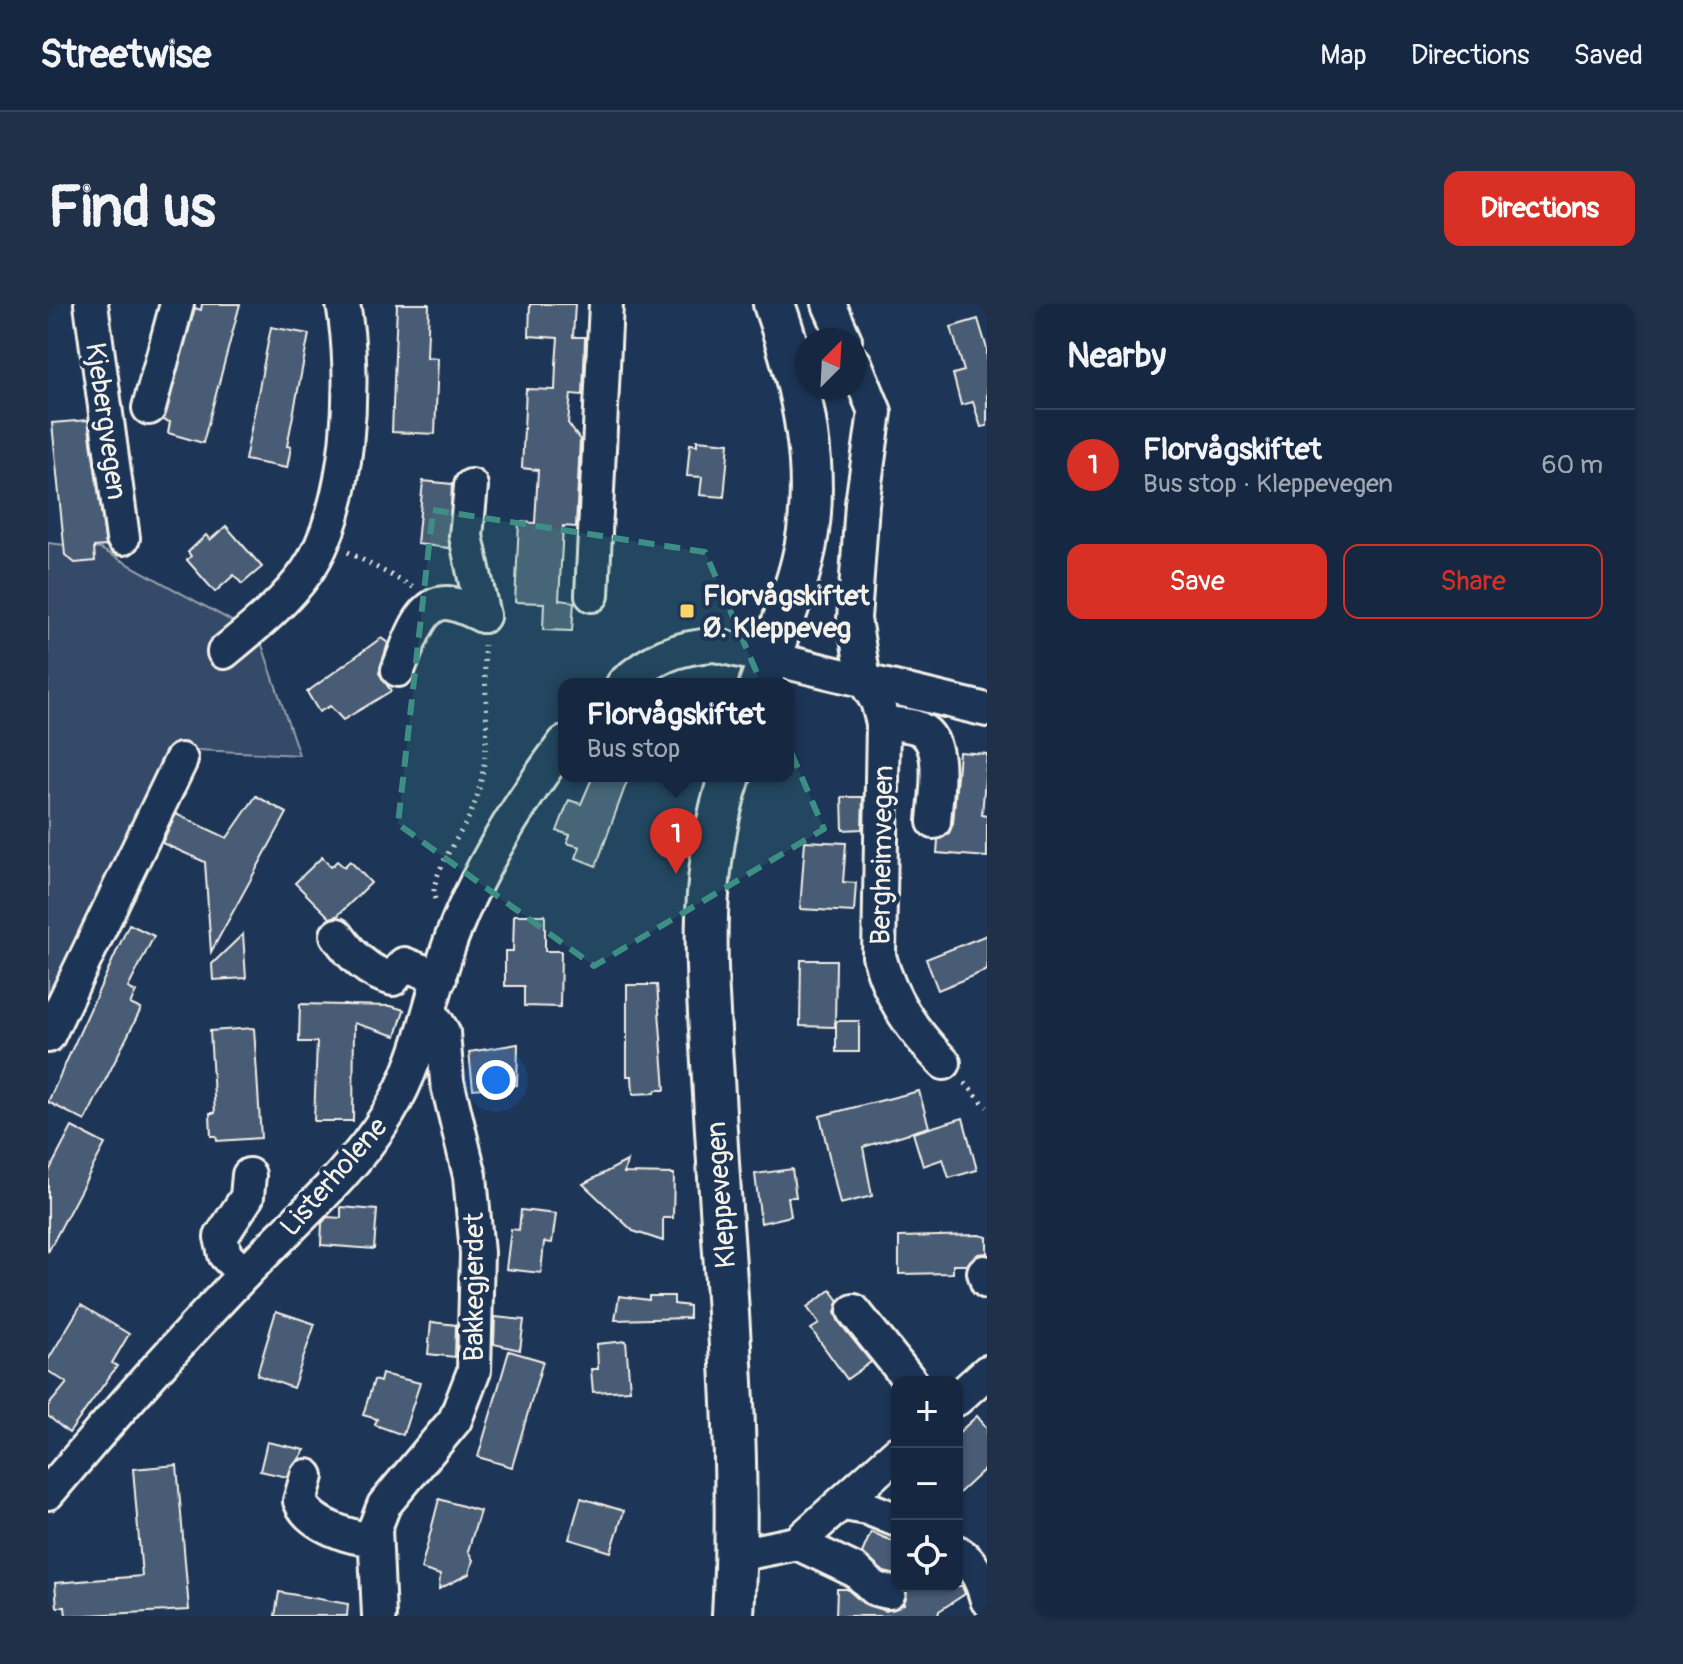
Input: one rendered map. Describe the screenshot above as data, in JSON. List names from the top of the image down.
{
  "streets": {
    "main road": ["Kleppevegen"],
    "street": [
      "Kjebergvegen",
      "Bergheimvegen",
      "Listerholene",
      "Bakkegjerdet"
    ]
  },
  "crossings": [
    ["Listerholene", "Bakkegjerdet"]
  ],
  "places": {
    "transit": ["Florvågskiftet Ø. Kleppeveg"]
  },
  "north": "top right",
  "page": {
    "header": "Streetwise",
    "nav": ["Map", "Directions", "Saved"],
    "buttons": [
      "Directions",
      ["Save", "Share"]
    ],
    "title": "Find us",
    "heading": "Nearby",
    "list": [
      {
        "mark": "1",
        "name": "Florvågskiftet",
        "note": "Bus stop · Kleppevegen",
        "value": "60 m"
      }
    ],
    "popup": ["Florvågskiftet", "Bus stop"],
    "pins": "1",
    "map_buttons": ["+", "−"]
  }
}
